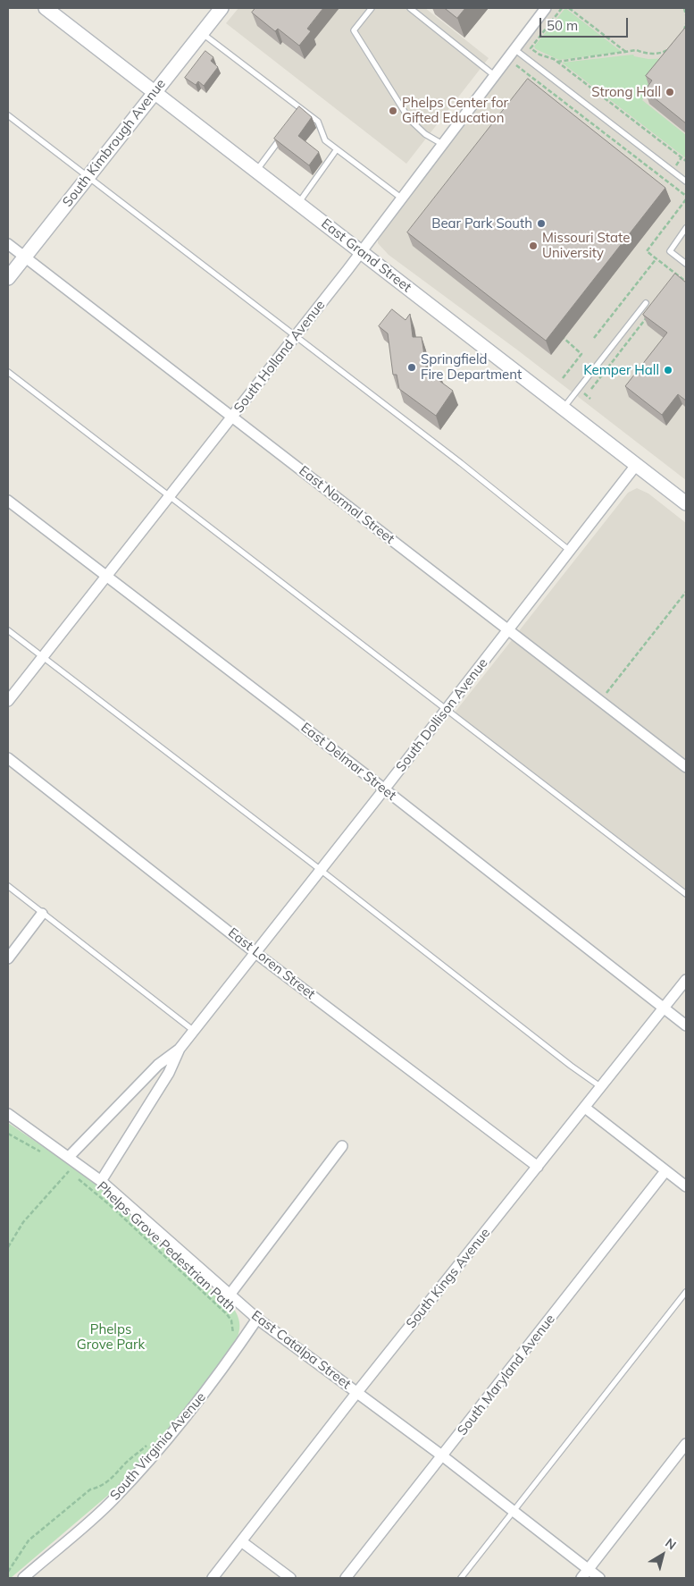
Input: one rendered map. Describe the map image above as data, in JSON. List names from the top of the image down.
{
  "streets": {
    "main road": ["South Kimbrough Avenue", "East Grand Street"],
    "street": [
      "South Holland Avenue",
      "East Normal Street",
      "South Dollison Avenue",
      "East Delmar Street",
      "East Loren Street",
      "South Kings Avenue",
      "East Catalpa Street",
      "South Maryland Avenue",
      "South Virginia Avenue"
    ],
    "path": ["Phelps Grove Pedestrian Path"]
  },
  "crossings": [
    ["South Kimbrough Avenue", "East Grand Street"],
    ["South Kimbrough Avenue", "East Normal Street"],
    ["East Grand Street", "South Holland Avenue"],
    ["East Grand Street", "South Dollison Avenue"],
    ["South Holland Avenue", "East Normal Street"],
    ["South Holland Avenue", "East Delmar Street"],
    ["East Normal Street", "South Dollison Avenue"],
    ["South Dollison Avenue", "East Delmar Street"],
    ["South Dollison Avenue", "East Loren Street"],
    ["South Dollison Avenue", "East Catalpa Street"],
    ["East Delmar Street", "South Kings Avenue"],
    ["East Loren Street", "South Kings Avenue"],
    ["South Kings Avenue", "East Catalpa Street"],
    ["East Catalpa Street", "South Maryland Avenue"],
    ["East Catalpa Street", "South Virginia Avenue"]
  ],
  "parks": ["Phelps Grove Park"],
  "places": [
    "Strong Hall",
    "Phelps Center for Gifted Education",
    "Bear Park South",
    "Missouri State University",
    "Springfield Fire Department",
    "Kemper Hall"
  ],
  "scale_bar": "50 m",
  "north": "top right"
}
